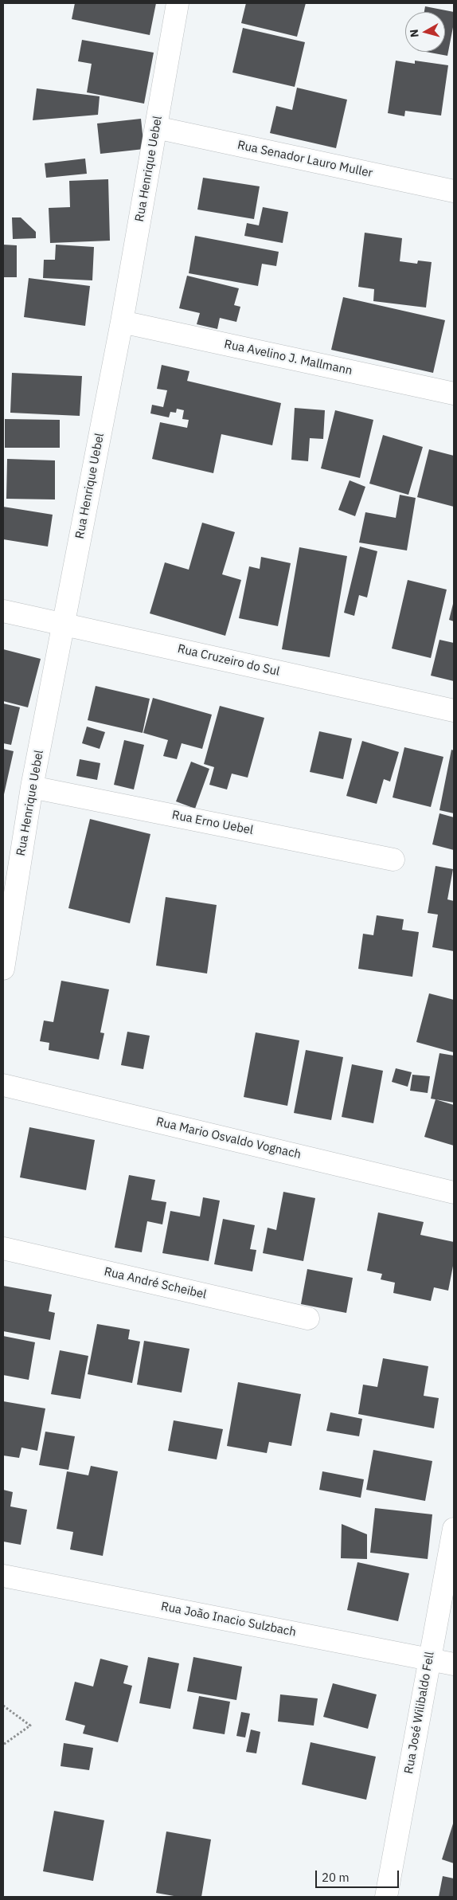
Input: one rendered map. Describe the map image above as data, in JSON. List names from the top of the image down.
{
  "streets": {
    "street": [
      "Rua Senador Lauro Muller",
      "Rua Henrique Uebel",
      "Rua Avelino J. Mallmann",
      "Rua Cruzeiro do Sul",
      "Rua Erno Uebel",
      "Rua Mario Osvaldo Vognach",
      "Rua André Scheibel",
      "Rua João Inacio Sulzbach",
      "Rua José Wilibaldo Fell"
    ]
  },
  "crossings": [
    ["Rua Senador Lauro Muller", "Rua Henrique Uebel"],
    ["Rua Henrique Uebel", "Rua Avelino J. Mallmann"],
    ["Rua Henrique Uebel", "Rua Cruzeiro do Sul"],
    ["Rua Henrique Uebel", "Rua Erno Uebel"],
    ["Rua João Inacio Sulzbach", "Rua José Wilibaldo Fell"]
  ],
  "scale_bar": "20 m",
  "north": "left"
}
